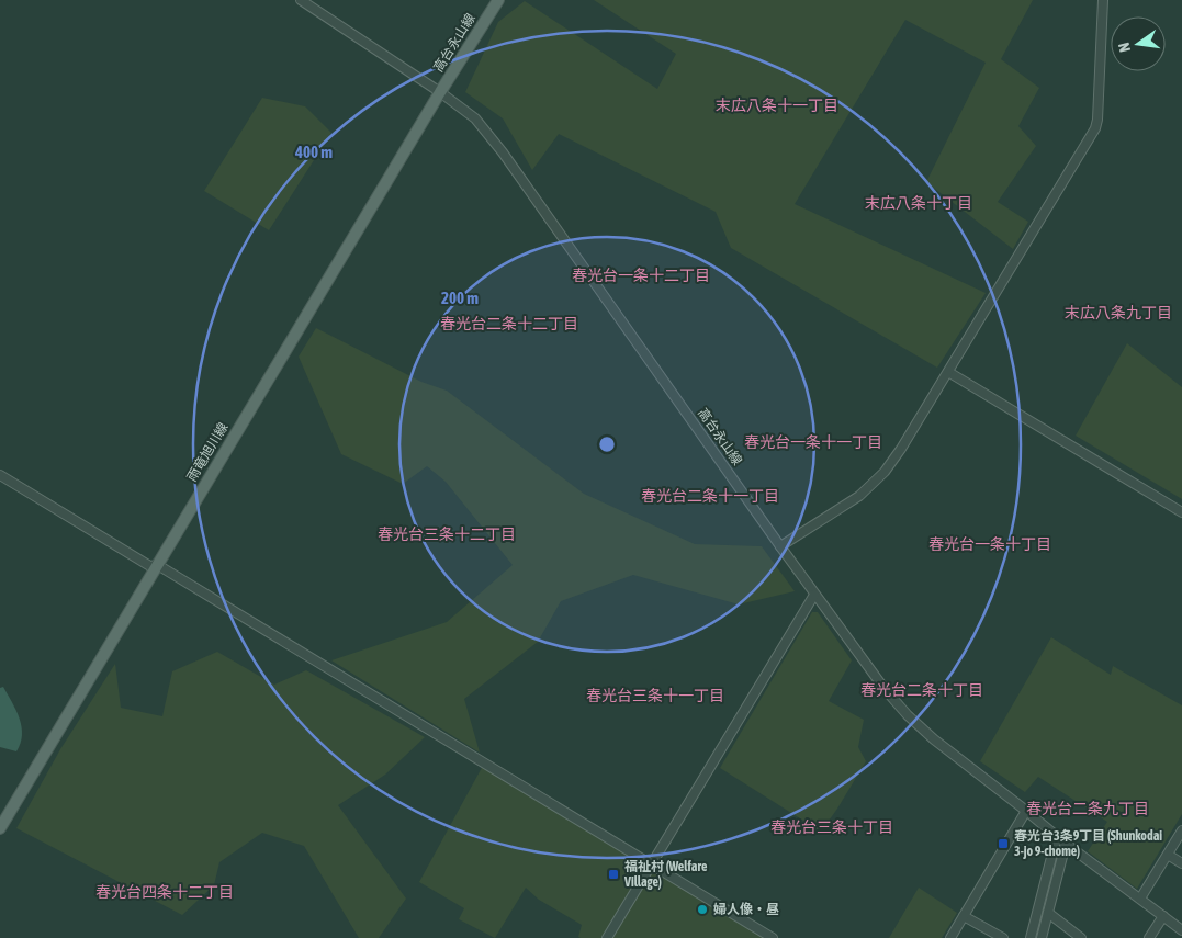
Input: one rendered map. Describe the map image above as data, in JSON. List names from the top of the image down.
{
  "streets": {
    "main road": ["高台永山線", "雨竜旭川線"]
  },
  "crossings": [
    ["高台永山線", "雨竜旭川線"]
  ],
  "districts": [
    "末広八条十一丁目",
    "末広八条十丁目",
    "春光台一条十二丁目",
    "末広八条九丁目",
    "春光台二条十二丁目",
    "春光台一条十一丁目",
    "春光台二条十一丁目",
    "春光台三条十二丁目",
    "春光台一条十丁目",
    "春光台二条十丁目",
    "春光台三条十一丁目",
    "春光台二条九丁目",
    "春光台三条十丁目",
    "春光台四条十二丁目"
  ],
  "places": {
    "transit": ["春光台3条9丁目 (Shunkodai 3-jo 9-chome)", "福祉村 (Welfare Village)"],
    "other": ["婦人像・昼"]
  },
  "north": "left",
  "rings": ["400 m", "200 m"]
}
